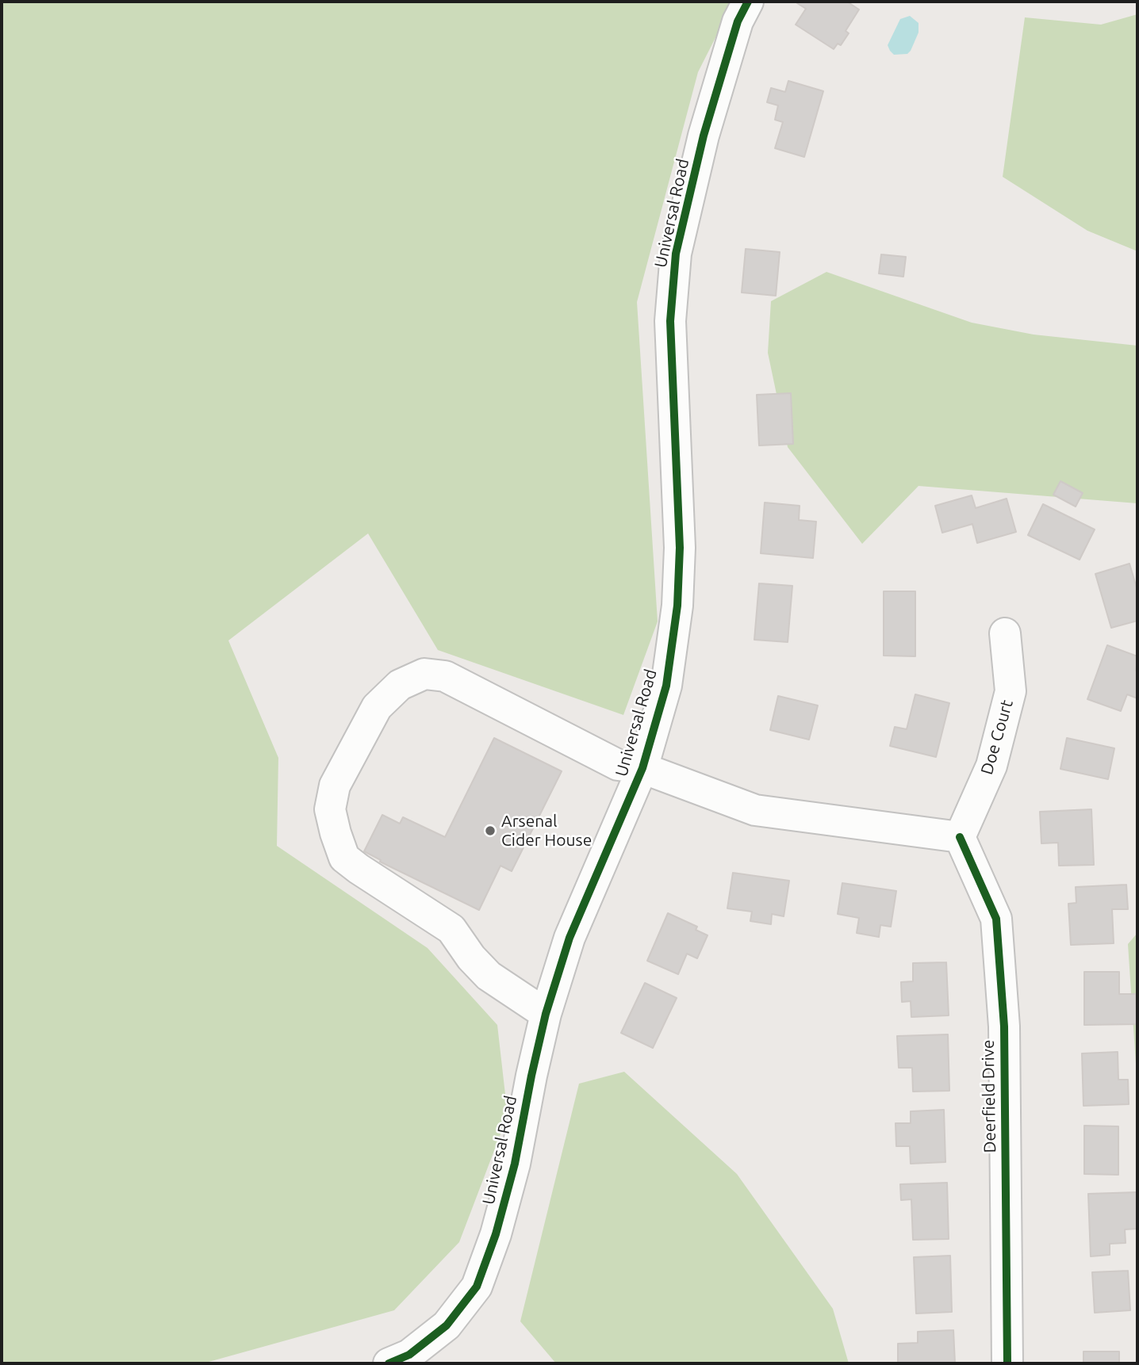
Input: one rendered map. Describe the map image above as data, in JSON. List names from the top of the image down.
{
  "streets": {
    "street": ["Universal Road", "Doe Court", "Deerfield Drive"]
  },
  "crossings": [
    ["Doe Court", "Deerfield Drive"]
  ],
  "places": ["Arsenal Cider House"]
}
